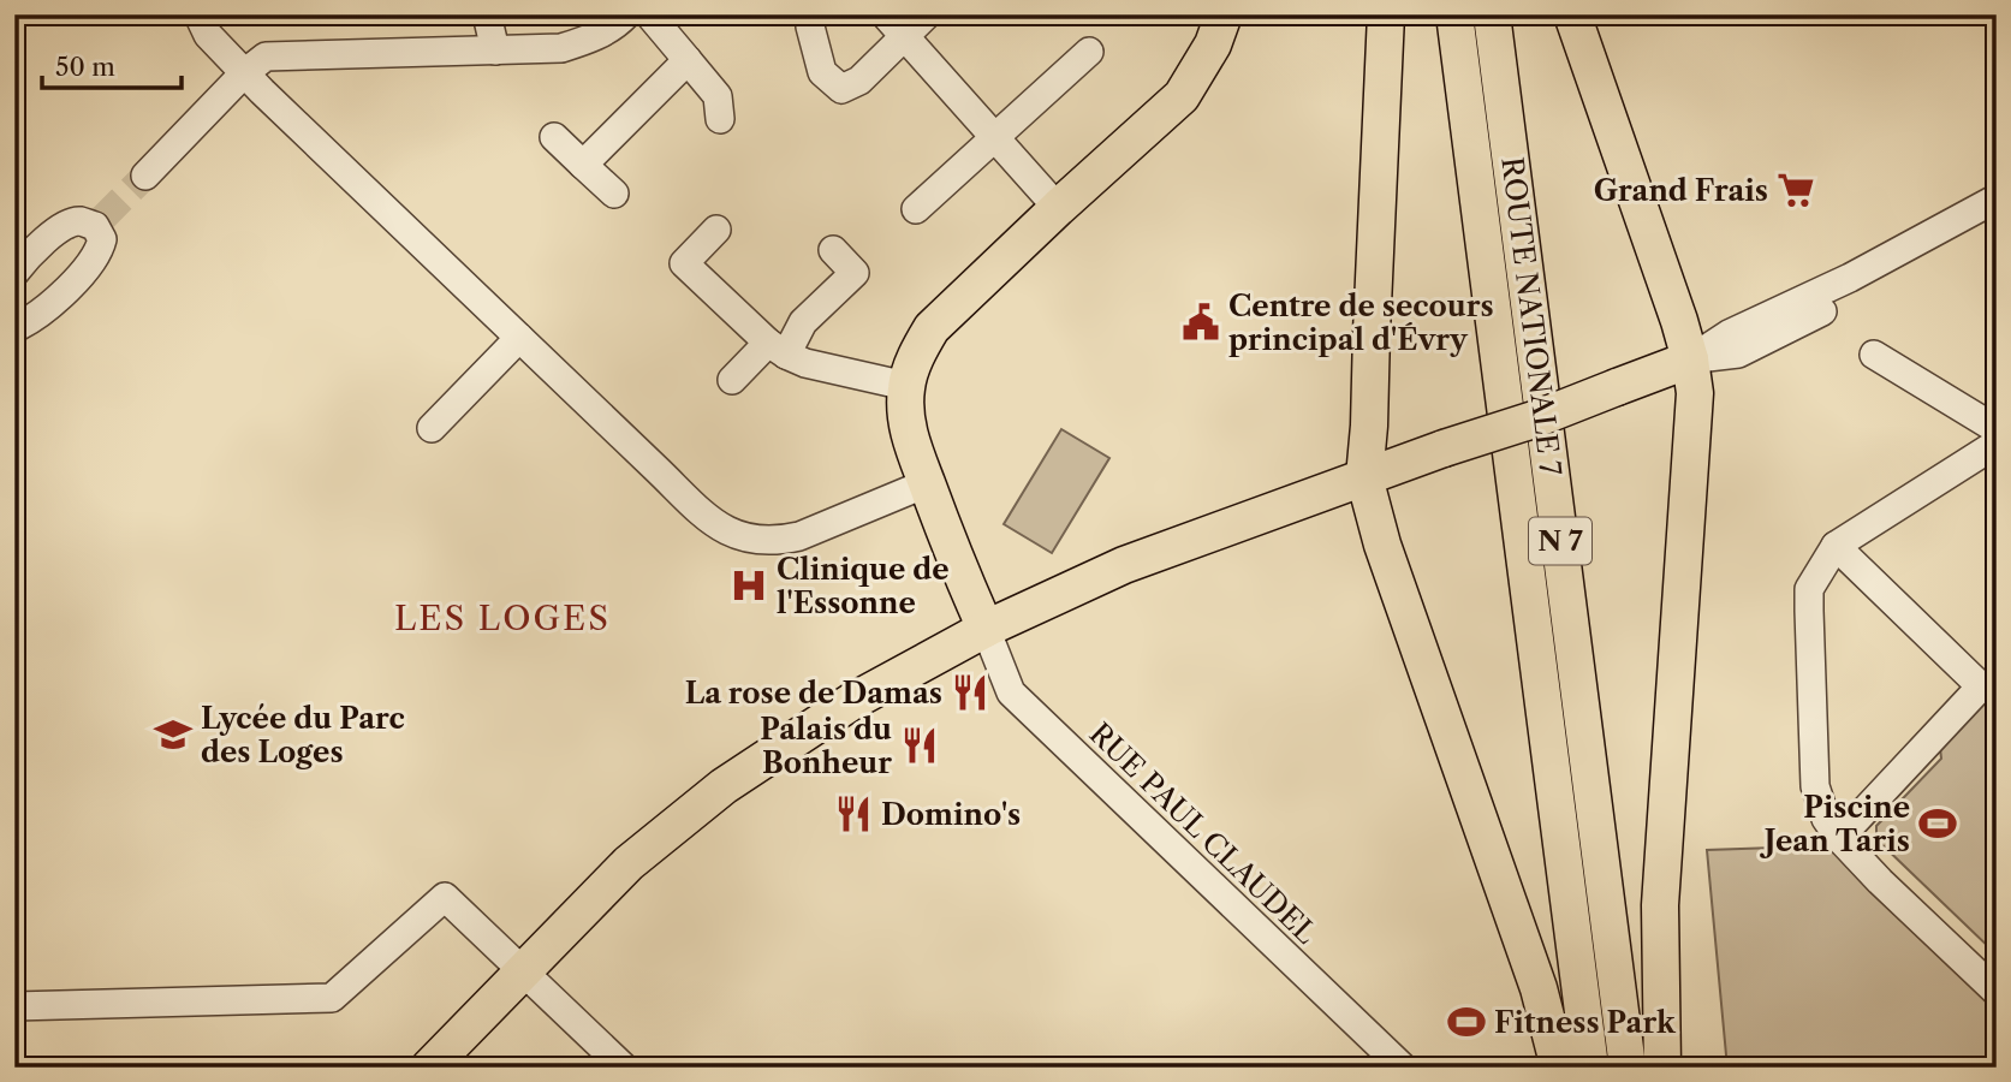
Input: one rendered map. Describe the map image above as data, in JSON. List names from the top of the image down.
{
  "streets": {
    "main road": ["ROUTE NATIONALE 7", "N 7"],
    "street": ["RUE PAUL CLAUDEL"]
  },
  "districts": ["LES LOGES"],
  "places": {
    "supermarket": ["Grand Frais"],
    "public building": ["Centre de secours principal d'Évry"],
    "hospital": ["Clinique de l'Essonne"],
    "restaurant": ["La rose de Damas", "Palais du Bonheur", "Domino's"],
    "school or university": ["Lycée du Parc des Loges"],
    "sports": ["Piscine Jean Taris", "Fitness Park"]
  },
  "scale_bar": "50 m"
}
